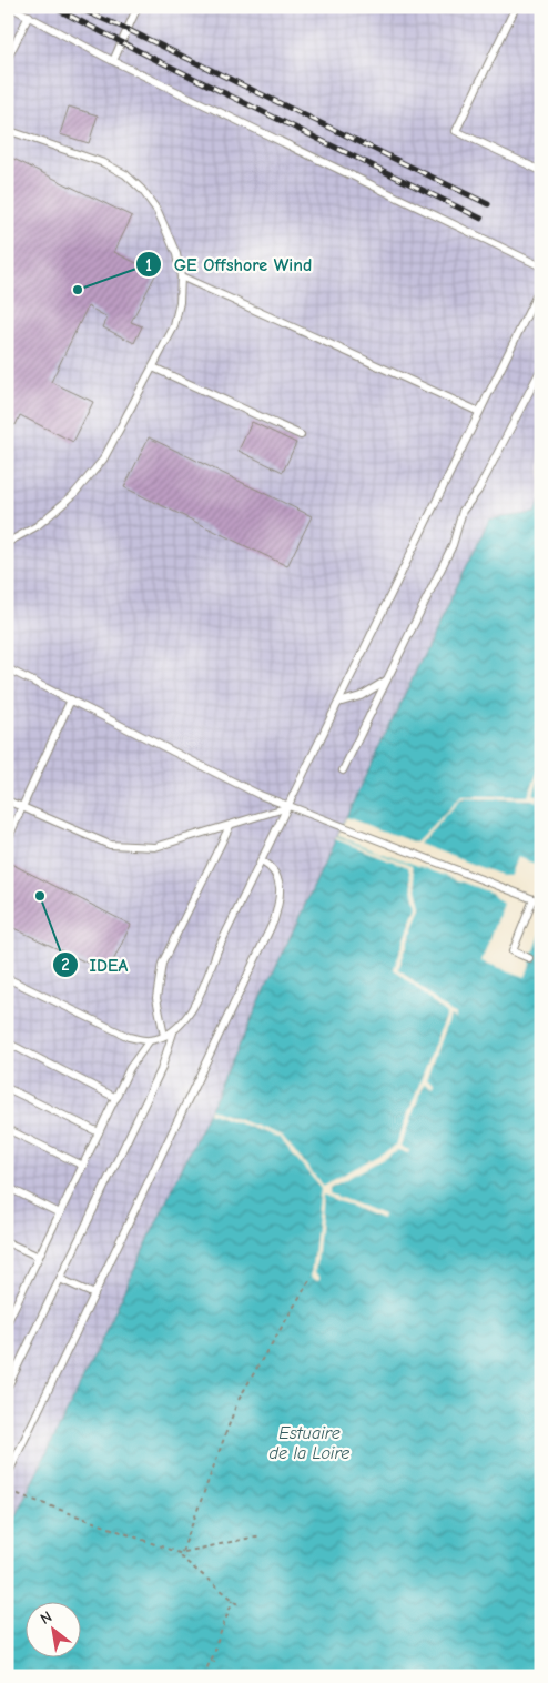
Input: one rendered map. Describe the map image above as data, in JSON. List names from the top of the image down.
{
  "water": ["Estuaire de la Loire"],
  "places": ["GE Offshore Wind", "IDEA"],
  "north": "top left"
}
